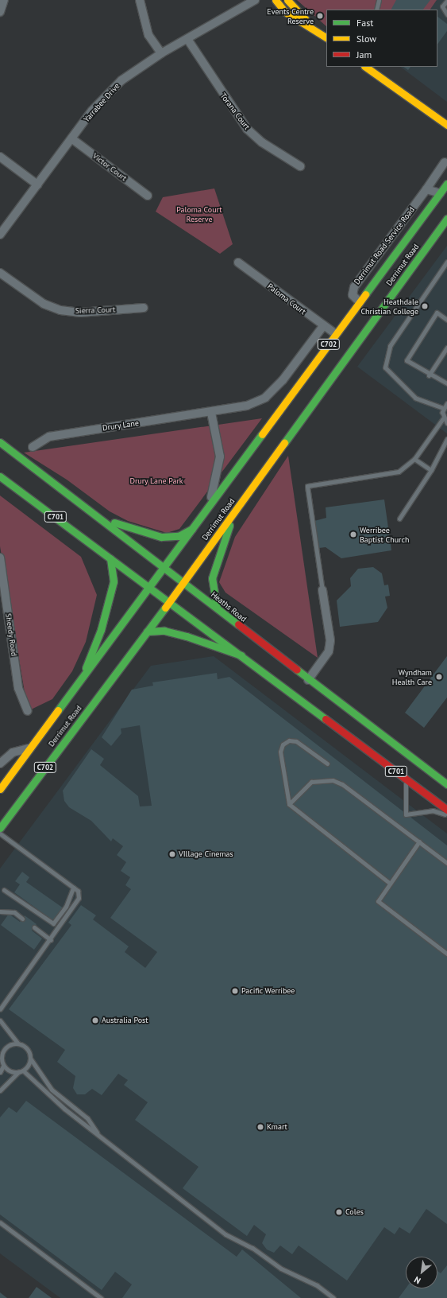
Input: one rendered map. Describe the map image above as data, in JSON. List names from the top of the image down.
{
  "streets": {
    "main road": [
      "Derrimut Road",
      "C702",
      "C701",
      "Heaths Road"
    ],
    "street": [
      "Yarrabee Drive",
      "Torana Court",
      "Victor Court",
      "Derrimut Road Service Road",
      "Paloma Court",
      "Sierra Court",
      "Drury Lane",
      "Sheedy Road"
    ]
  },
  "crossings": [
    ["Yarrabee Drive", "Torana Court"],
    ["Yarrabee Drive", "Victor Court"],
    ["Derrimut Road Service Road", "Derrimut Road"],
    ["Derrimut Road", "Paloma Court"],
    ["Derrimut Road", "C701"],
    ["Derrimut Road", "Heaths Road"],
    ["Paloma Court", "Drury Lane"]
  ],
  "parks": ["Paloma Court Reserve", "Drury Lane Park"],
  "places": [
    "Events Centre Reserve",
    "Heathdale Christian College",
    "Werribee Baptist Church",
    "Wyndham Health Care",
    "VIllage Cinemas",
    "Pacific Werribee",
    "Australia Post",
    "Kmart",
    "Coles"
  ],
  "legend": ["Fast", "Slow", "Jam"],
  "north": "bottom left"
}
